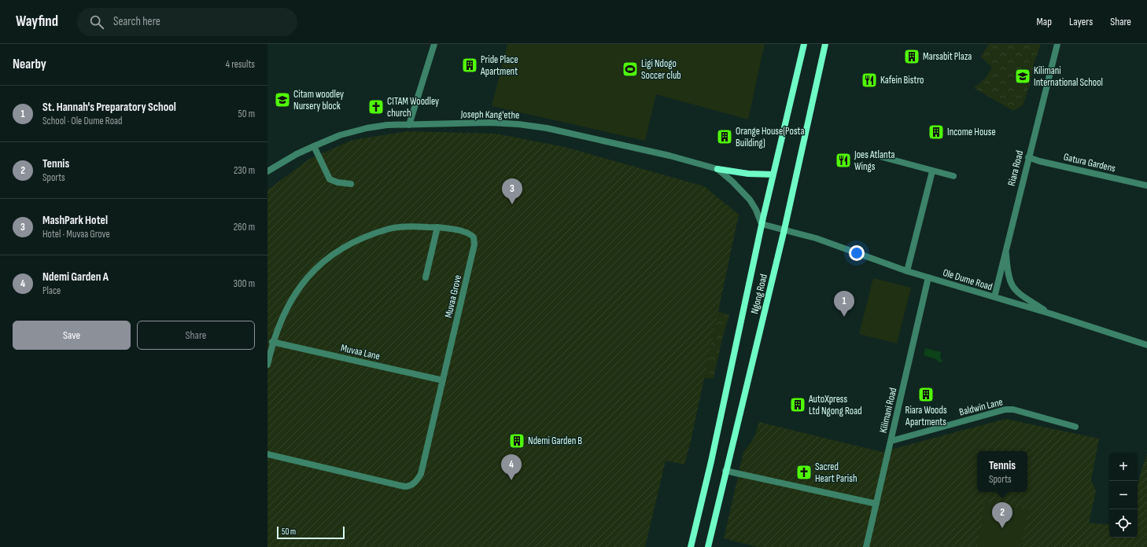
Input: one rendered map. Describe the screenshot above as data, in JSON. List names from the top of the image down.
{
  "streets": {
    "main road": ["Ngong Road"],
    "street": [
      "Joseph Kang'ethe",
      "Gatura Gardens",
      "Riara Road",
      "Ole Dume Road",
      "Muvaa Grove",
      "Muvaa Lane",
      "Baldwin Lane",
      "Kilimani Road"
    ]
  },
  "crossings": [
    ["Gatura Gardens", "Riara Road"],
    ["Riara Road", "Ole Dume Road"],
    ["Ole Dume Road", "Ngong Road"],
    ["Ole Dume Road", "Kilimani Road"],
    ["Muvaa Grove", "Muvaa Lane"],
    ["Baldwin Lane", "Kilimani Road"]
  ],
  "places": {
    "building": [
      "Marsabit Plaza",
      "Pride Place Apartment",
      "Income House",
      "Orange House(Posta Building)",
      "Riara Woods Apartments",
      "AutoXpress Ltd Ngong Road",
      "Ndemi Garden B"
    ],
    "sports": ["Ligi Ndogo Soccer club"],
    "school or university": ["Kilimani International School", "Citam woodley Nursery block"],
    "restaurant": ["Kafein Bistro", "Joes Atlanta Wings"],
    "church": ["CITAM Woodley church", "Sacred Heart Parish"]
  },
  "scale_bar": "50 m",
  "page": {
    "header": "Wayfind",
    "search": "Search here",
    "nav": ["Map", "Layers", "Share"],
    "heading": ["Nearby", "4 results"],
    "list": [
      {
        "mark": "1",
        "name": "St. Hannah's Preparatory School",
        "note": "School · Ole Dume Road",
        "value": "50 m"
      },
      {
        "mark": "2",
        "name": "Tennis",
        "note": "Sports",
        "value": "230 m"
      },
      {
        "mark": "3",
        "name": "MashPark Hotel",
        "note": "Hotel · Muvaa Grove",
        "value": "260 m"
      },
      {
        "mark": "4",
        "name": "Ndemi Garden A",
        "note": "Place",
        "value": "300 m"
      }
    ],
    "pins": [
      "3",
      "1",
      "4",
      "2"
    ],
    "buttons": ["Save", "Share"],
    "popup": ["Tennis", "Sports"],
    "map_buttons": ["+", "−"],
    "scale": "50 m"
  }
}
